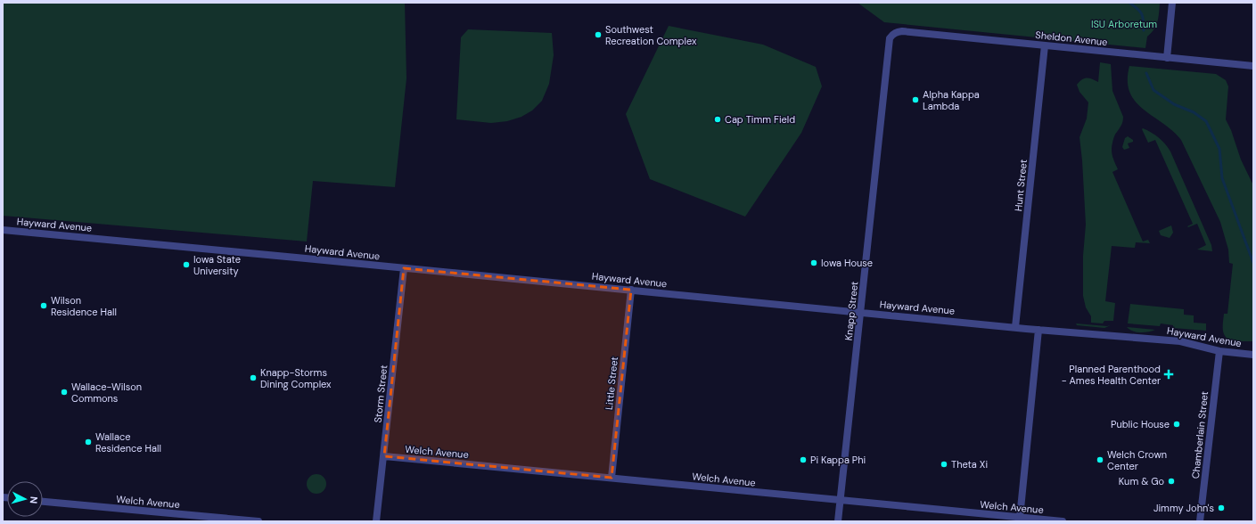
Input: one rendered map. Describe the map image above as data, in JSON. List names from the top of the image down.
{
  "streets": {
    "street": [
      "Sheldon Avenue",
      "Hunt Street",
      "Hayward Avenue",
      "Knapp Street",
      "Little Street",
      "Storm Street",
      "Chamberlain Street",
      "Welch Avenue"
    ]
  },
  "crossings": [
    ["Sheldon Avenue", "Hunt Street"],
    ["Sheldon Avenue", "Knapp Street"],
    ["Hunt Street", "Hayward Avenue"],
    ["Hayward Avenue", "Knapp Street"],
    ["Hayward Avenue", "Little Street"],
    ["Hayward Avenue", "Storm Street"],
    ["Hayward Avenue", "Chamberlain Street"],
    ["Knapp Street", "Welch Avenue"],
    ["Little Street", "Welch Avenue"],
    ["Storm Street", "Welch Avenue"]
  ],
  "parks": ["ISU Arboretum"],
  "places": {
    "other": [
      "Southwest Recreation Complex",
      "Alpha Kappa Lambda",
      "Cap Timm Field",
      "Iowa House",
      "Iowa State University",
      "Wilson Residence Hall",
      "Knapp-Storms Dining Complex",
      "Wallace-Wilson Commons",
      "Public House",
      "Wallace Residence Hall",
      "Pi Kappa Phi",
      "Welch Crown Center",
      "Theta Xi",
      "Kum & Go",
      "Jimmy John's"
    ],
    "health": ["Planned Parenthood - Ames Health Center"]
  },
  "north": "right"
}
